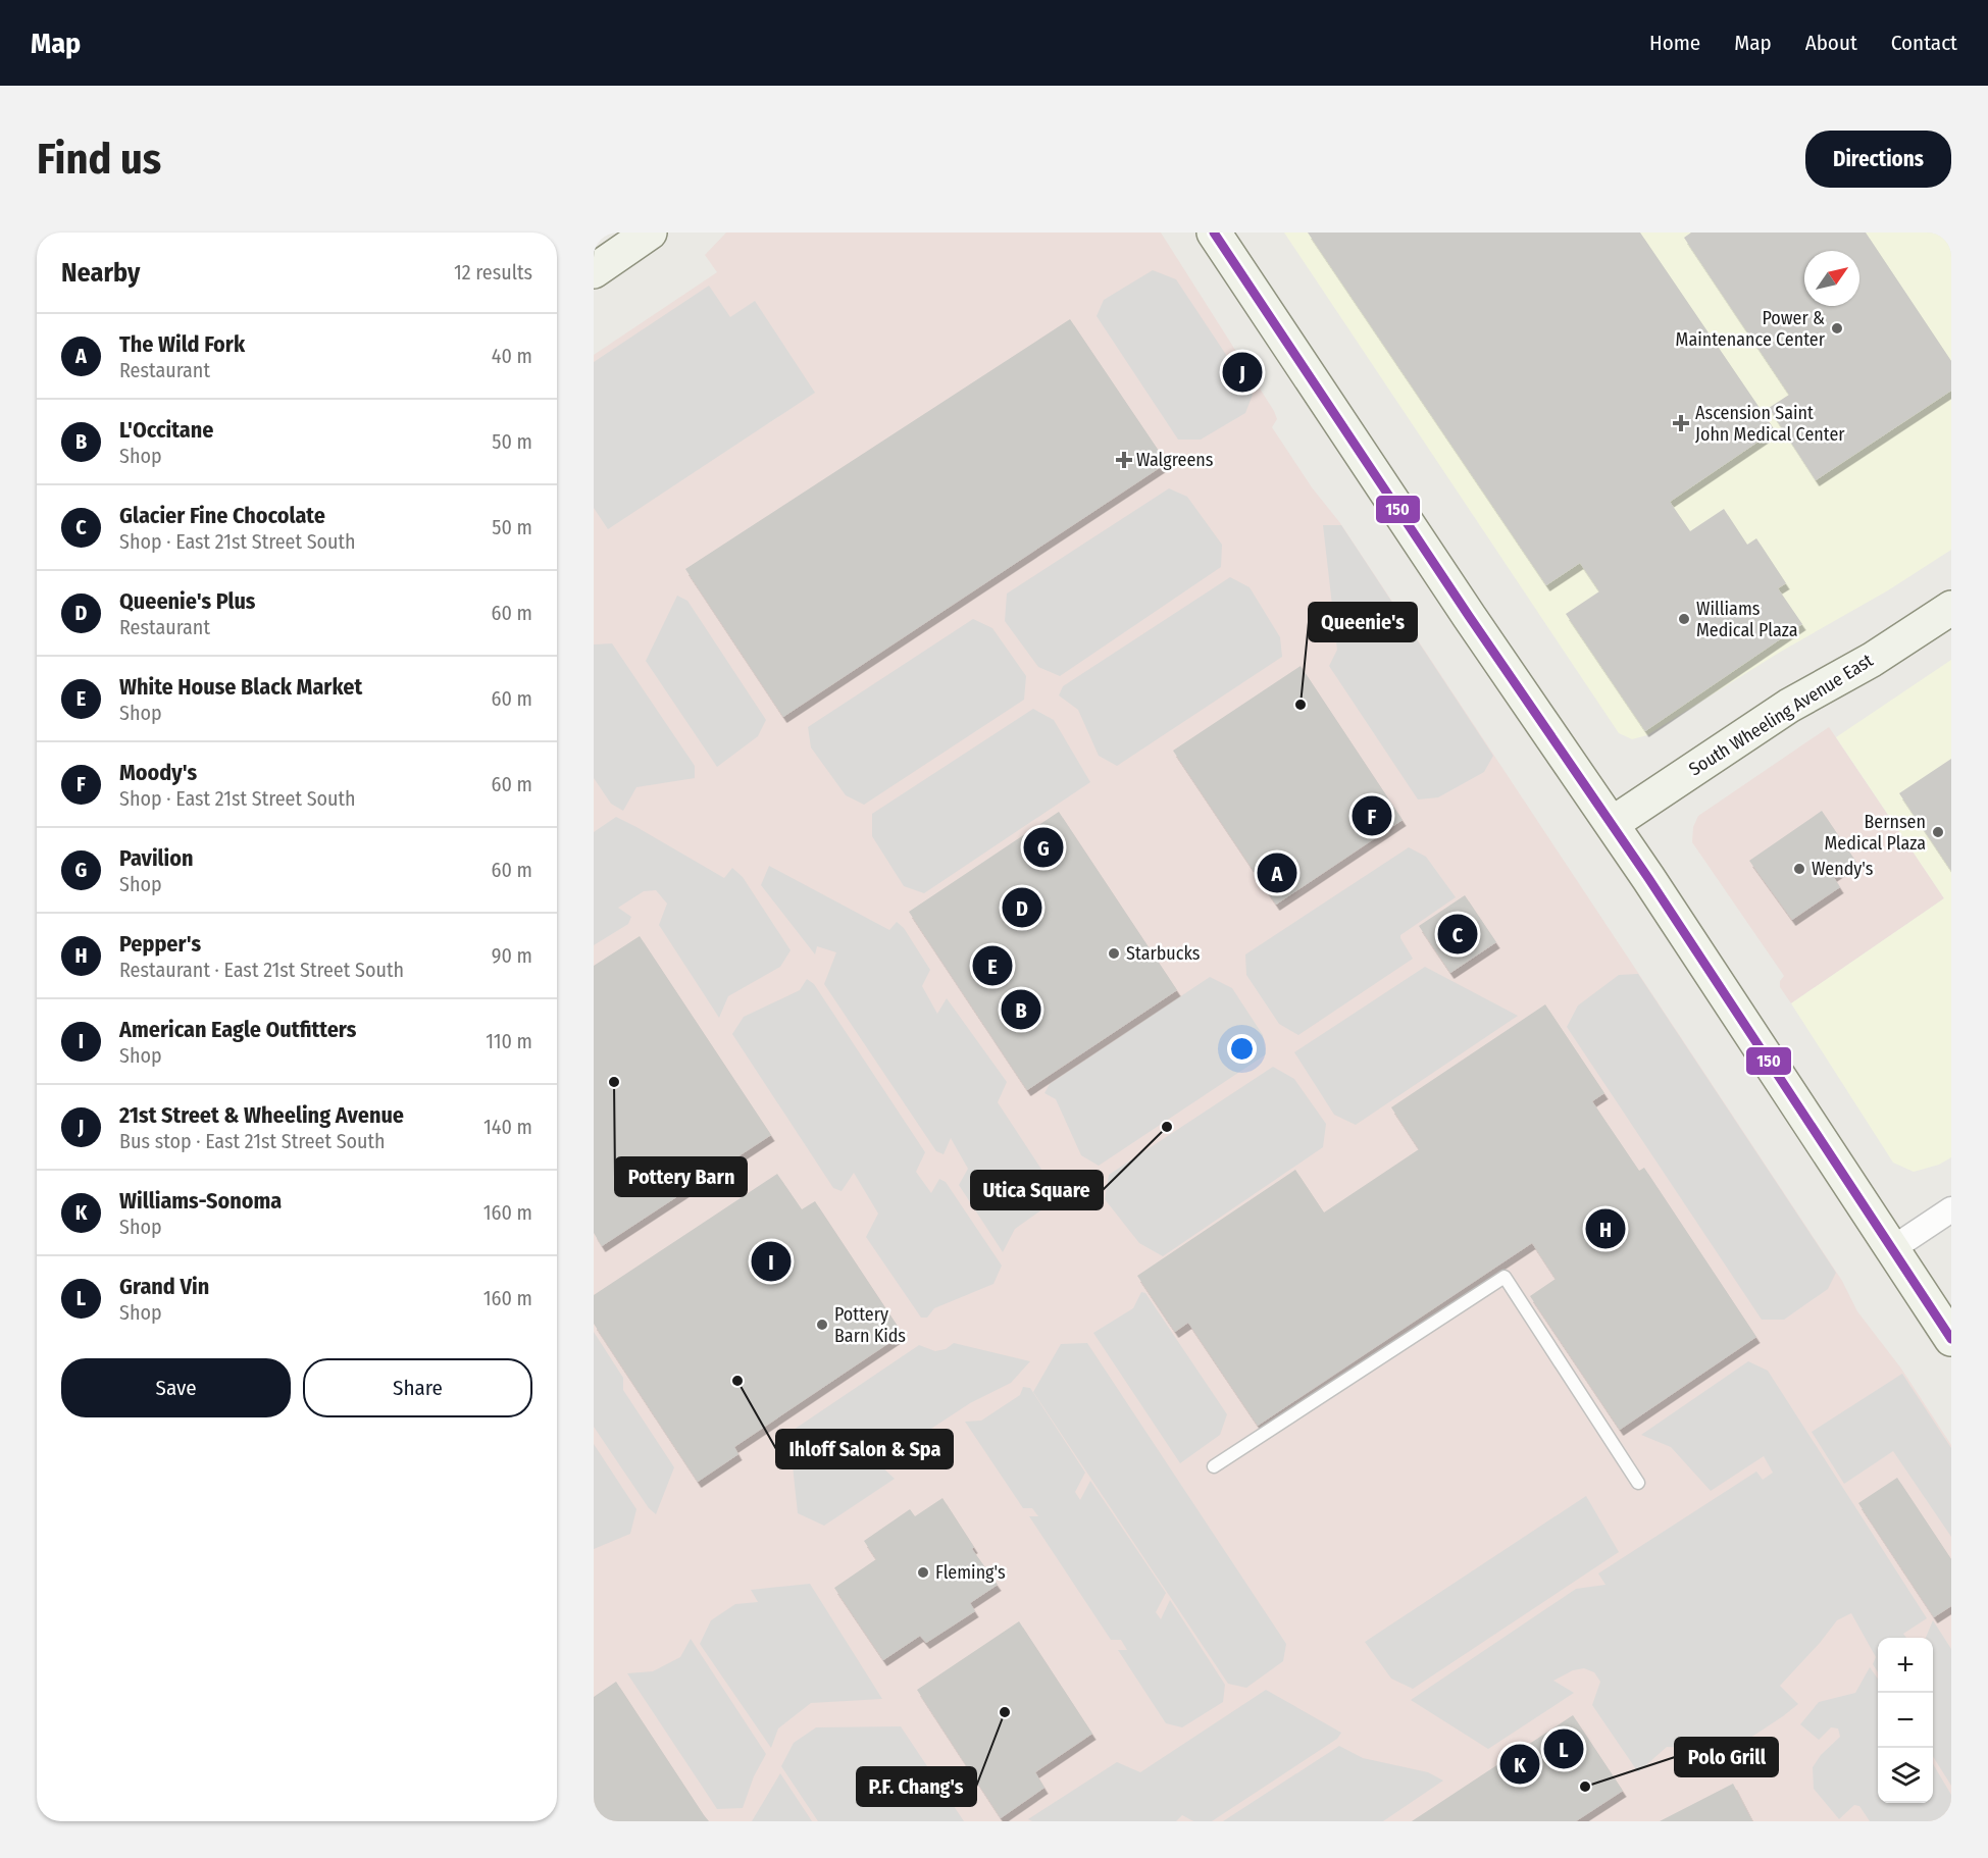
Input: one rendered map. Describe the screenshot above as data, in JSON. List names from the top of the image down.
{
  "streets": {
    "main road": ["South Wheeling Avenue East"]
  },
  "places": {
    "other": [
      "Power & Maintenance Center",
      "Williams Medical Plaza",
      "Queenie's",
      "Bernsen Medical Plaza",
      "Wendy's",
      "Starbucks",
      "Pottery Barn",
      "Utica Square",
      "Pottery Barn Kids",
      "Ihloff Salon & Spa",
      "Fleming's",
      "P.F. Chang's",
      "Polo Grill"
    ],
    "health": ["Ascension Saint John Medical Center", "Walgreens"]
  },
  "lines": ["transit line 150"],
  "north": "top right",
  "page": {
    "header": "Map",
    "nav": [
      "Home",
      "Map",
      "About",
      "Contact"
    ],
    "buttons": [
      "Directions",
      ["Save", "Share"]
    ],
    "title": "Find us",
    "heading": ["Nearby", "12 results"],
    "list": [
      {
        "mark": "A",
        "name": "The Wild Fork",
        "note": "Restaurant",
        "value": "40 m"
      },
      {
        "mark": "B",
        "name": "L'Occitane",
        "note": "Shop",
        "value": "50 m"
      },
      {
        "mark": "C",
        "name": "Glacier Fine Chocolate",
        "note": "Shop · East 21st Street South",
        "value": "50 m"
      },
      {
        "mark": "D",
        "name": "Queenie's Plus",
        "note": "Restaurant",
        "value": "60 m"
      },
      {
        "mark": "E",
        "name": "White House Black Market",
        "note": "Shop",
        "value": "60 m"
      },
      {
        "mark": "F",
        "name": "Moody's",
        "note": "Shop · East 21st Street South",
        "value": "60 m"
      },
      {
        "mark": "G",
        "name": "Pavilion",
        "note": "Shop",
        "value": "60 m"
      },
      {
        "mark": "H",
        "name": "Pepper's",
        "note": "Restaurant · East 21st Street South",
        "value": "90 m"
      },
      {
        "mark": "I",
        "name": "American Eagle Outfitters",
        "note": "Shop",
        "value": "110 m"
      },
      {
        "mark": "J",
        "name": "21st Street & Wheeling Avenue",
        "note": "Bus stop · East 21st Street South",
        "value": "140 m"
      },
      {
        "mark": "K",
        "name": "Williams-Sonoma",
        "note": "Shop",
        "value": "160 m"
      },
      {
        "mark": "L",
        "name": "Grand Vin",
        "note": "Shop",
        "value": "160 m"
      }
    ],
    "pins": [
      "J",
      "F",
      "G",
      "A",
      "D",
      "C",
      "E",
      "B",
      "H",
      "I",
      "L",
      "K"
    ],
    "map_buttons": ["+", "−"]
  }
}
